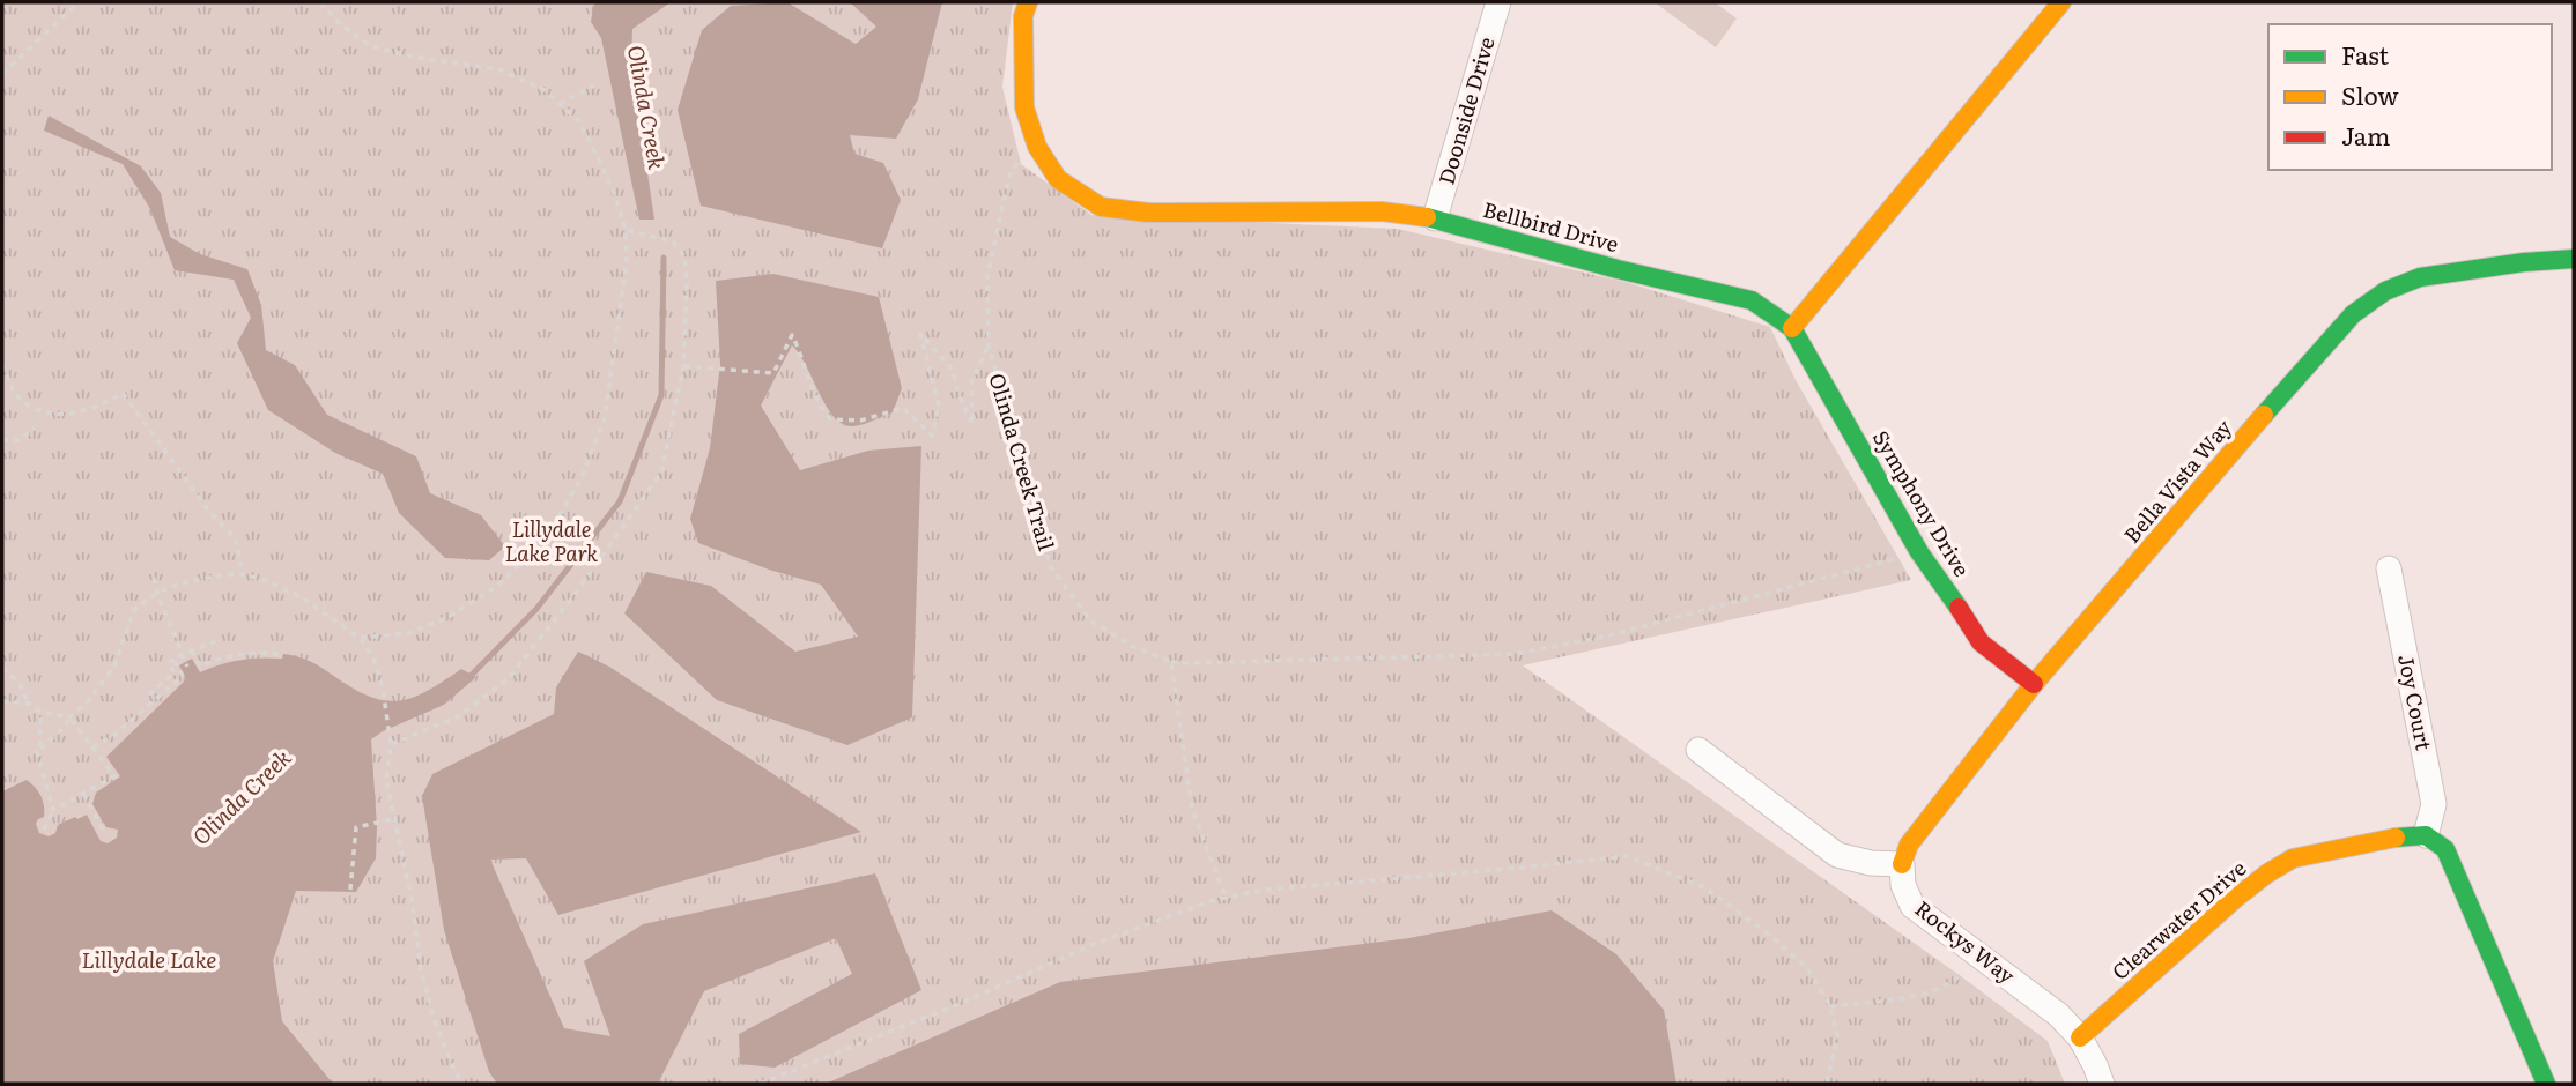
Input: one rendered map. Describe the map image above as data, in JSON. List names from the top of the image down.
{
  "streets": {
    "street": [
      "Doonside Drive",
      "Bellbird Drive",
      "Bella Vista Way",
      "Symphony Drive",
      "Joy Court",
      "Clearwater Drive",
      "Rockys Way"
    ],
    "path": ["Olinda Creek Trail"]
  },
  "crossings": [
    ["Doonside Drive", "Bellbird Drive"],
    ["Bellbird Drive", "Symphony Drive"],
    ["Bella Vista Way", "Symphony Drive"],
    ["Bella Vista Way", "Rockys Way"],
    ["Joy Court", "Clearwater Drive"],
    ["Clearwater Drive", "Rockys Way"]
  ],
  "water": ["Olinda Creek", "Lillydale Lake"],
  "parks": ["Lillydale Lake Park"],
  "legend": ["Fast", "Slow", "Jam"]
}
